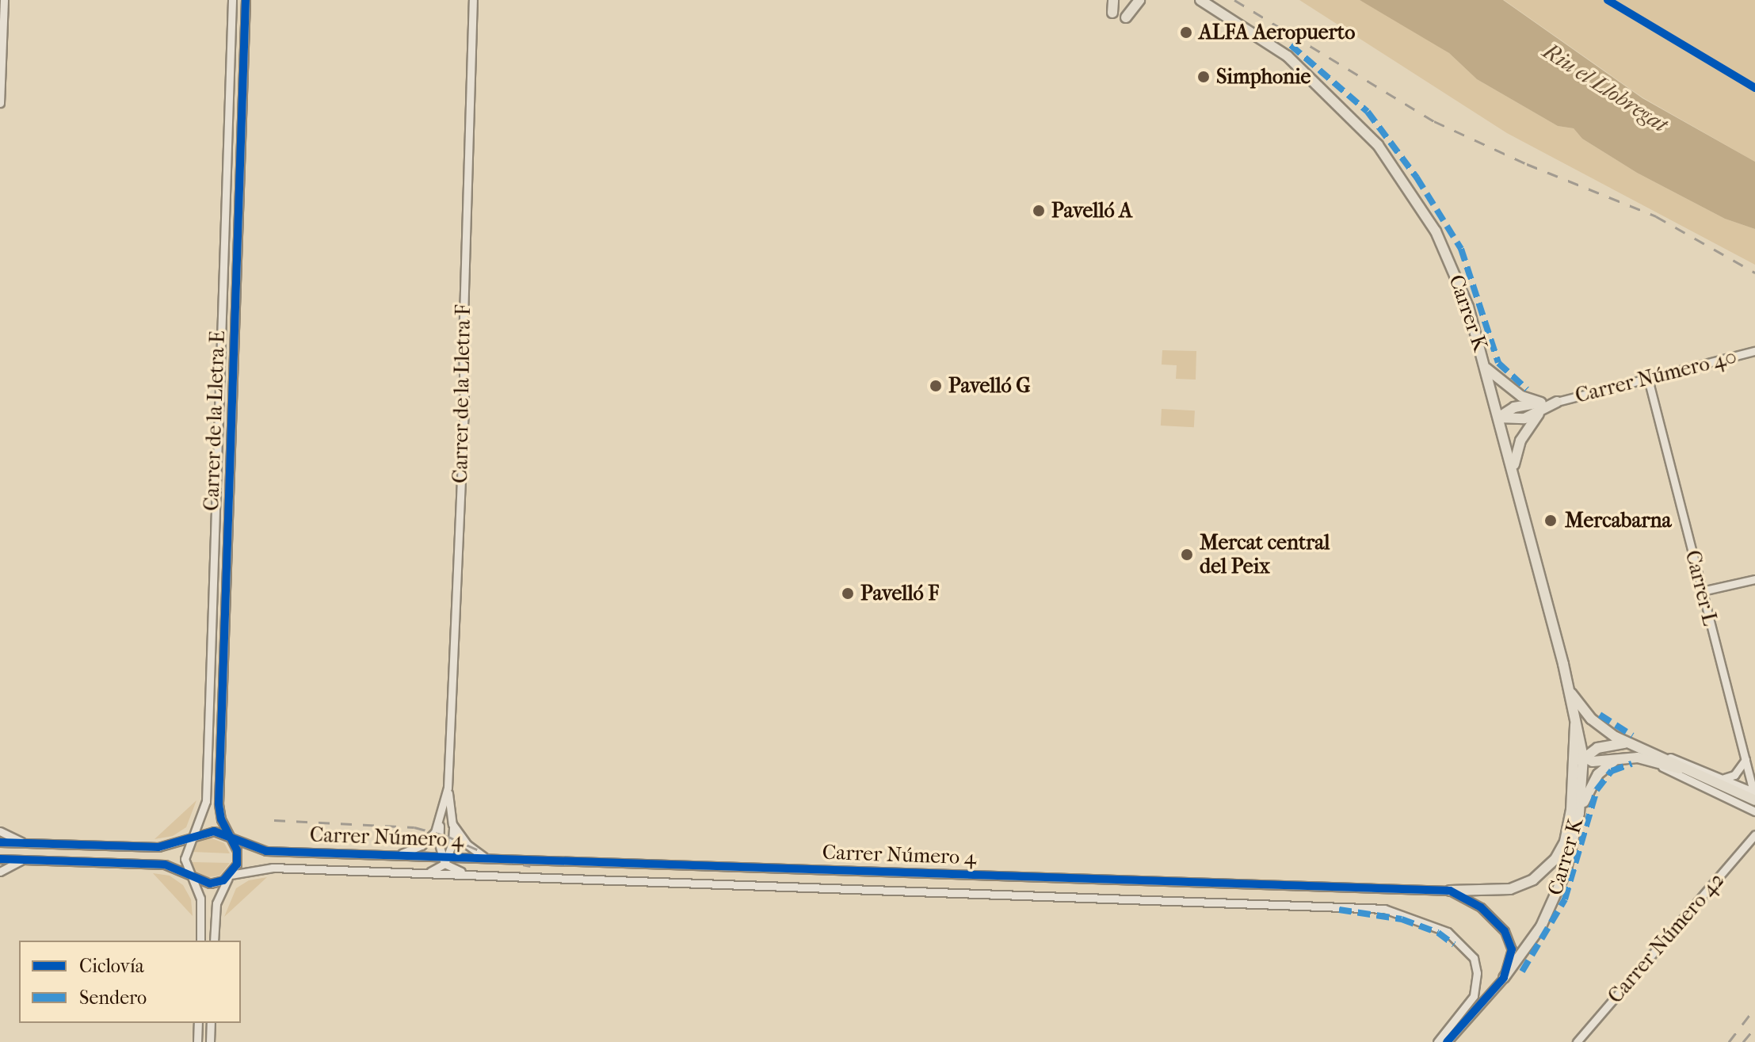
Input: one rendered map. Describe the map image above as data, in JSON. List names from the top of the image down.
{
  "streets": {
    "main road": ["Carrer K"],
    "street": [
      "Carrer Número 40",
      "Carrer de la Lletra F",
      "Carrer de la Lletra E",
      "Carrer L",
      "Carrer Número 4",
      "Carrer Número 42"
    ]
  },
  "crossings": [
    ["Carrer K", "Carrer Número 4"],
    ["Carrer Número 40", "Carrer L"],
    ["Carrer de la Lletra E", "Carrer Número 4"]
  ],
  "water": ["Riu el Llobregat"],
  "places": [
    "ALFA Aeropuerto",
    "Simphonie",
    "Pavelló A",
    "Pavelló G",
    "Mercabarna",
    "Mercat central del Peix",
    "Pavelló F"
  ],
  "legend": ["Ciclovía", "Sendero"]
}
